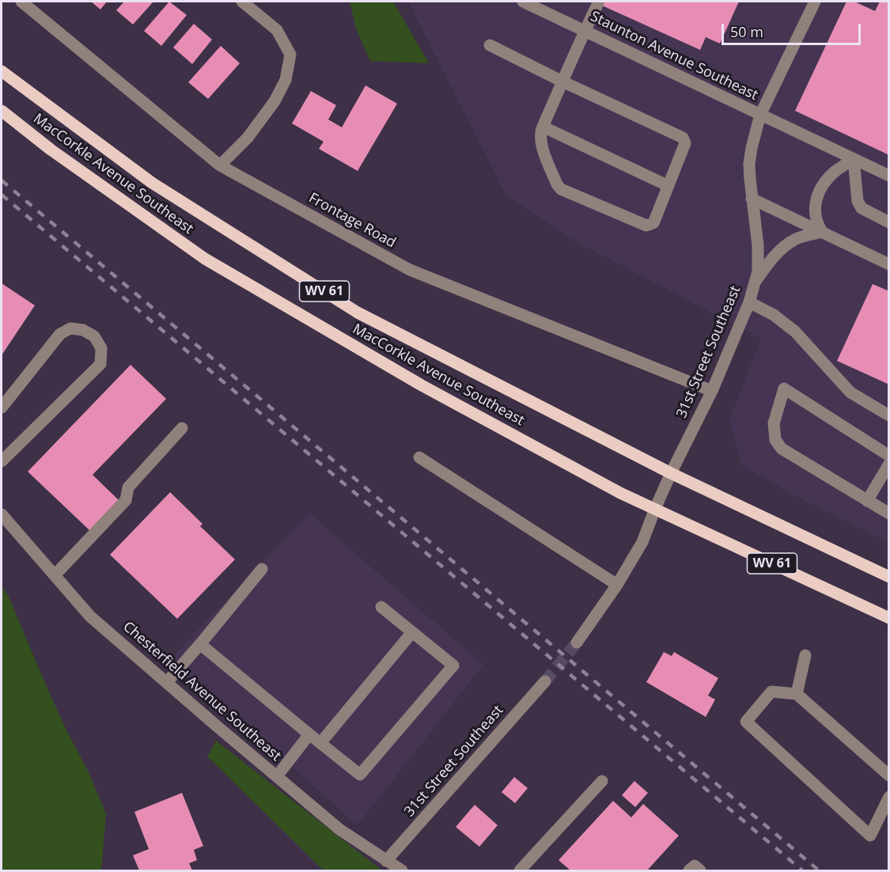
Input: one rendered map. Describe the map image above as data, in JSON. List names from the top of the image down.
{
  "streets": {
    "main road": ["MacCorkle Avenue Southeast", "WV 61"],
    "street": [
      "Staunton Avenue Southeast",
      "Frontage Road",
      "31st Street Southeast",
      "Chesterfield Avenue Southeast"
    ]
  },
  "crossings": [
    ["Staunton Avenue Southeast", "31st Street Southeast"],
    ["MacCorkle Avenue Southeast", "31st Street Southeast"],
    ["Frontage Road", "31st Street Southeast"],
    ["31st Street Southeast", "Chesterfield Avenue Southeast"]
  ],
  "scale_bar": "50 m"
}
